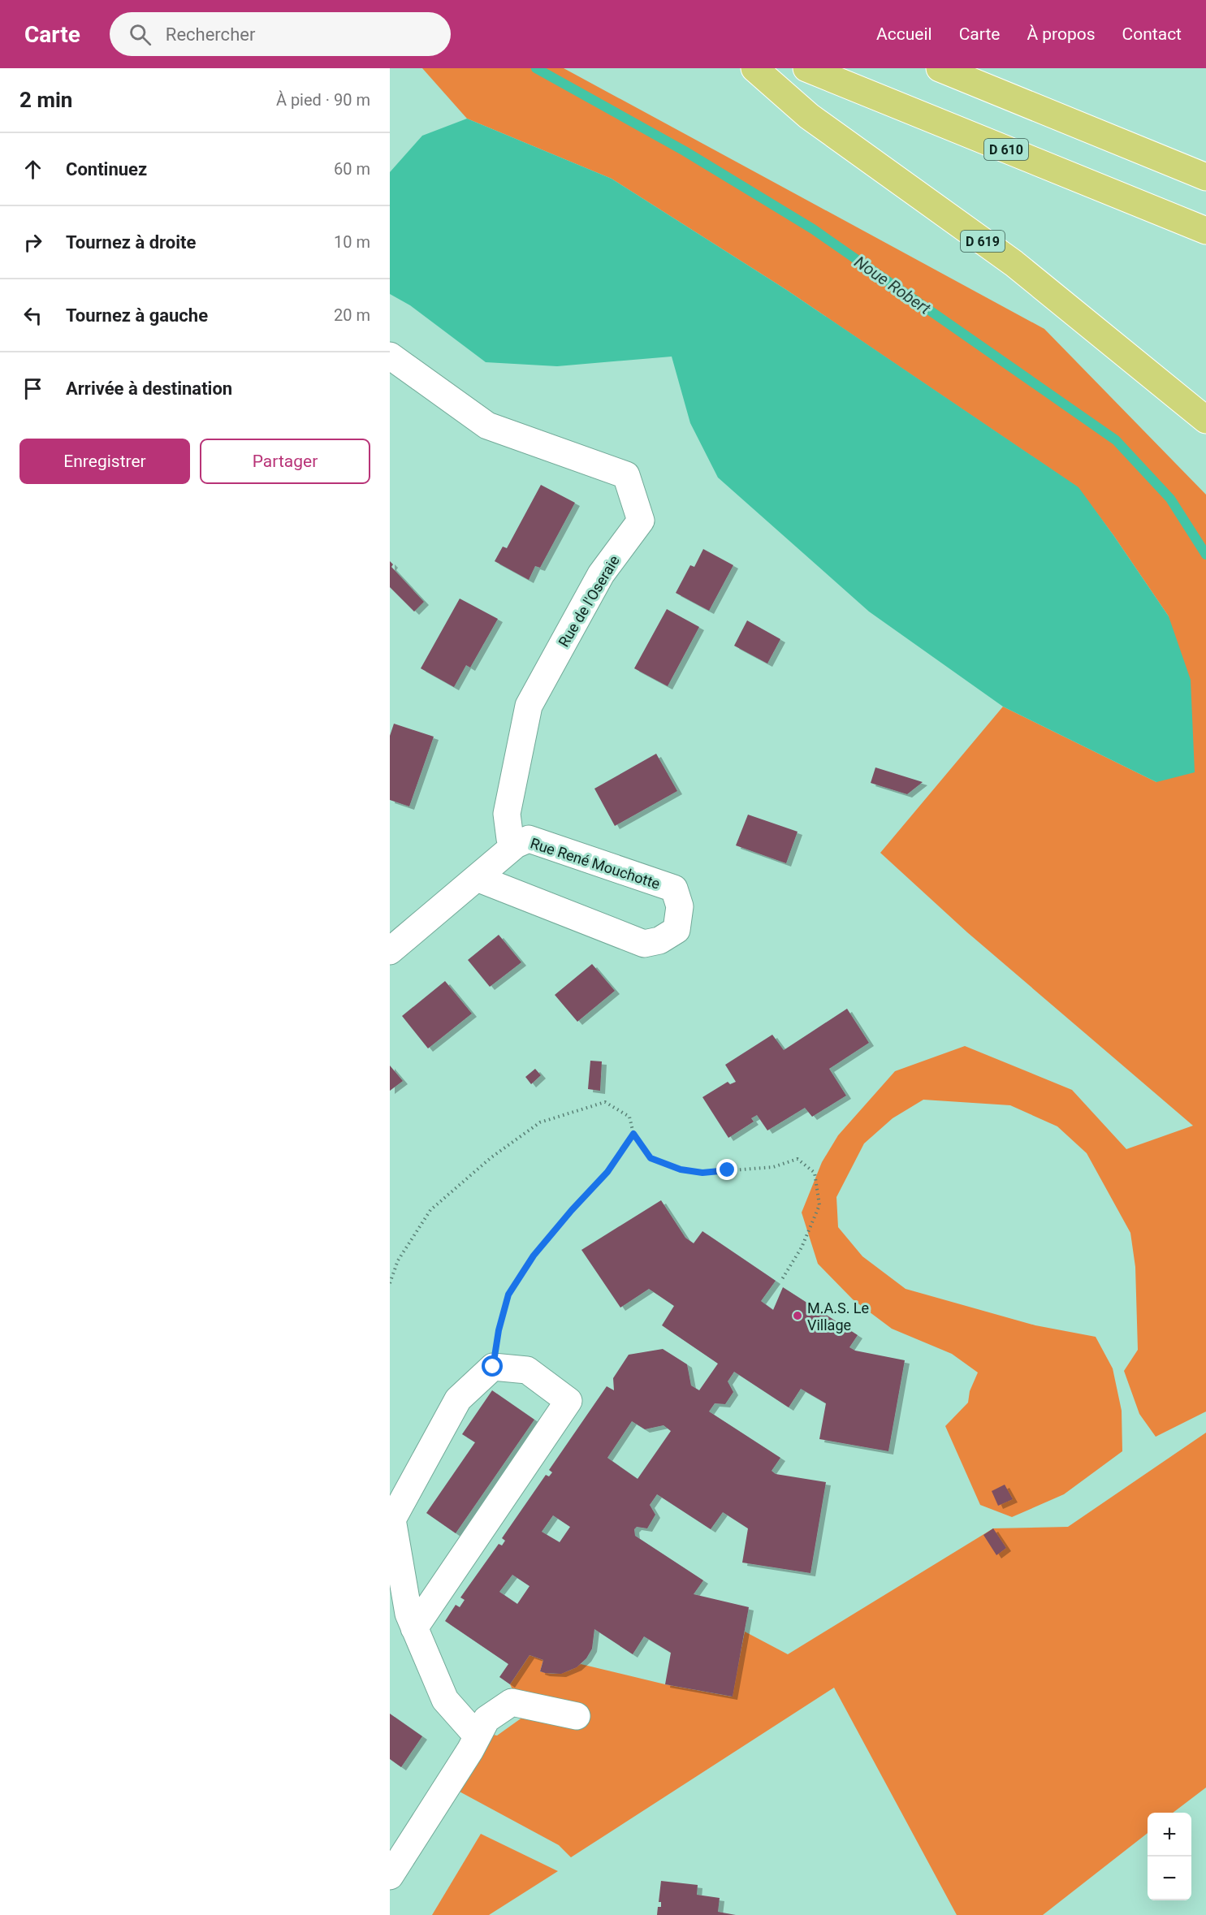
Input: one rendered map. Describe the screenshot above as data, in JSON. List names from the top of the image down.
{
  "streets": {
    "highway": ["D 610", "D 619"],
    "street": ["Rue de l'Oseraie", "Rue René Mouchotte"]
  },
  "crossings": [
    ["Rue de l'Oseraie", "Rue René Mouchotte"]
  ],
  "water": ["Noue Robert"],
  "places": ["M.A.S. Le Village"],
  "page": {
    "header": "Carte",
    "search": "Rechercher",
    "nav": [
      "Accueil",
      "Carte",
      "À propos",
      "Contact"
    ],
    "heading": ["2 min", "À pied · 90 m"],
    "list": [
      ["Continuez", "60 m"],
      ["Tournez à droite", "10 m"],
      ["Tournez à gauche", "20 m"],
      "Arrivée à destination"
    ],
    "buttons": ["Enregistrer", "Partager"],
    "map_buttons": ["+", "−"]
  }
}
